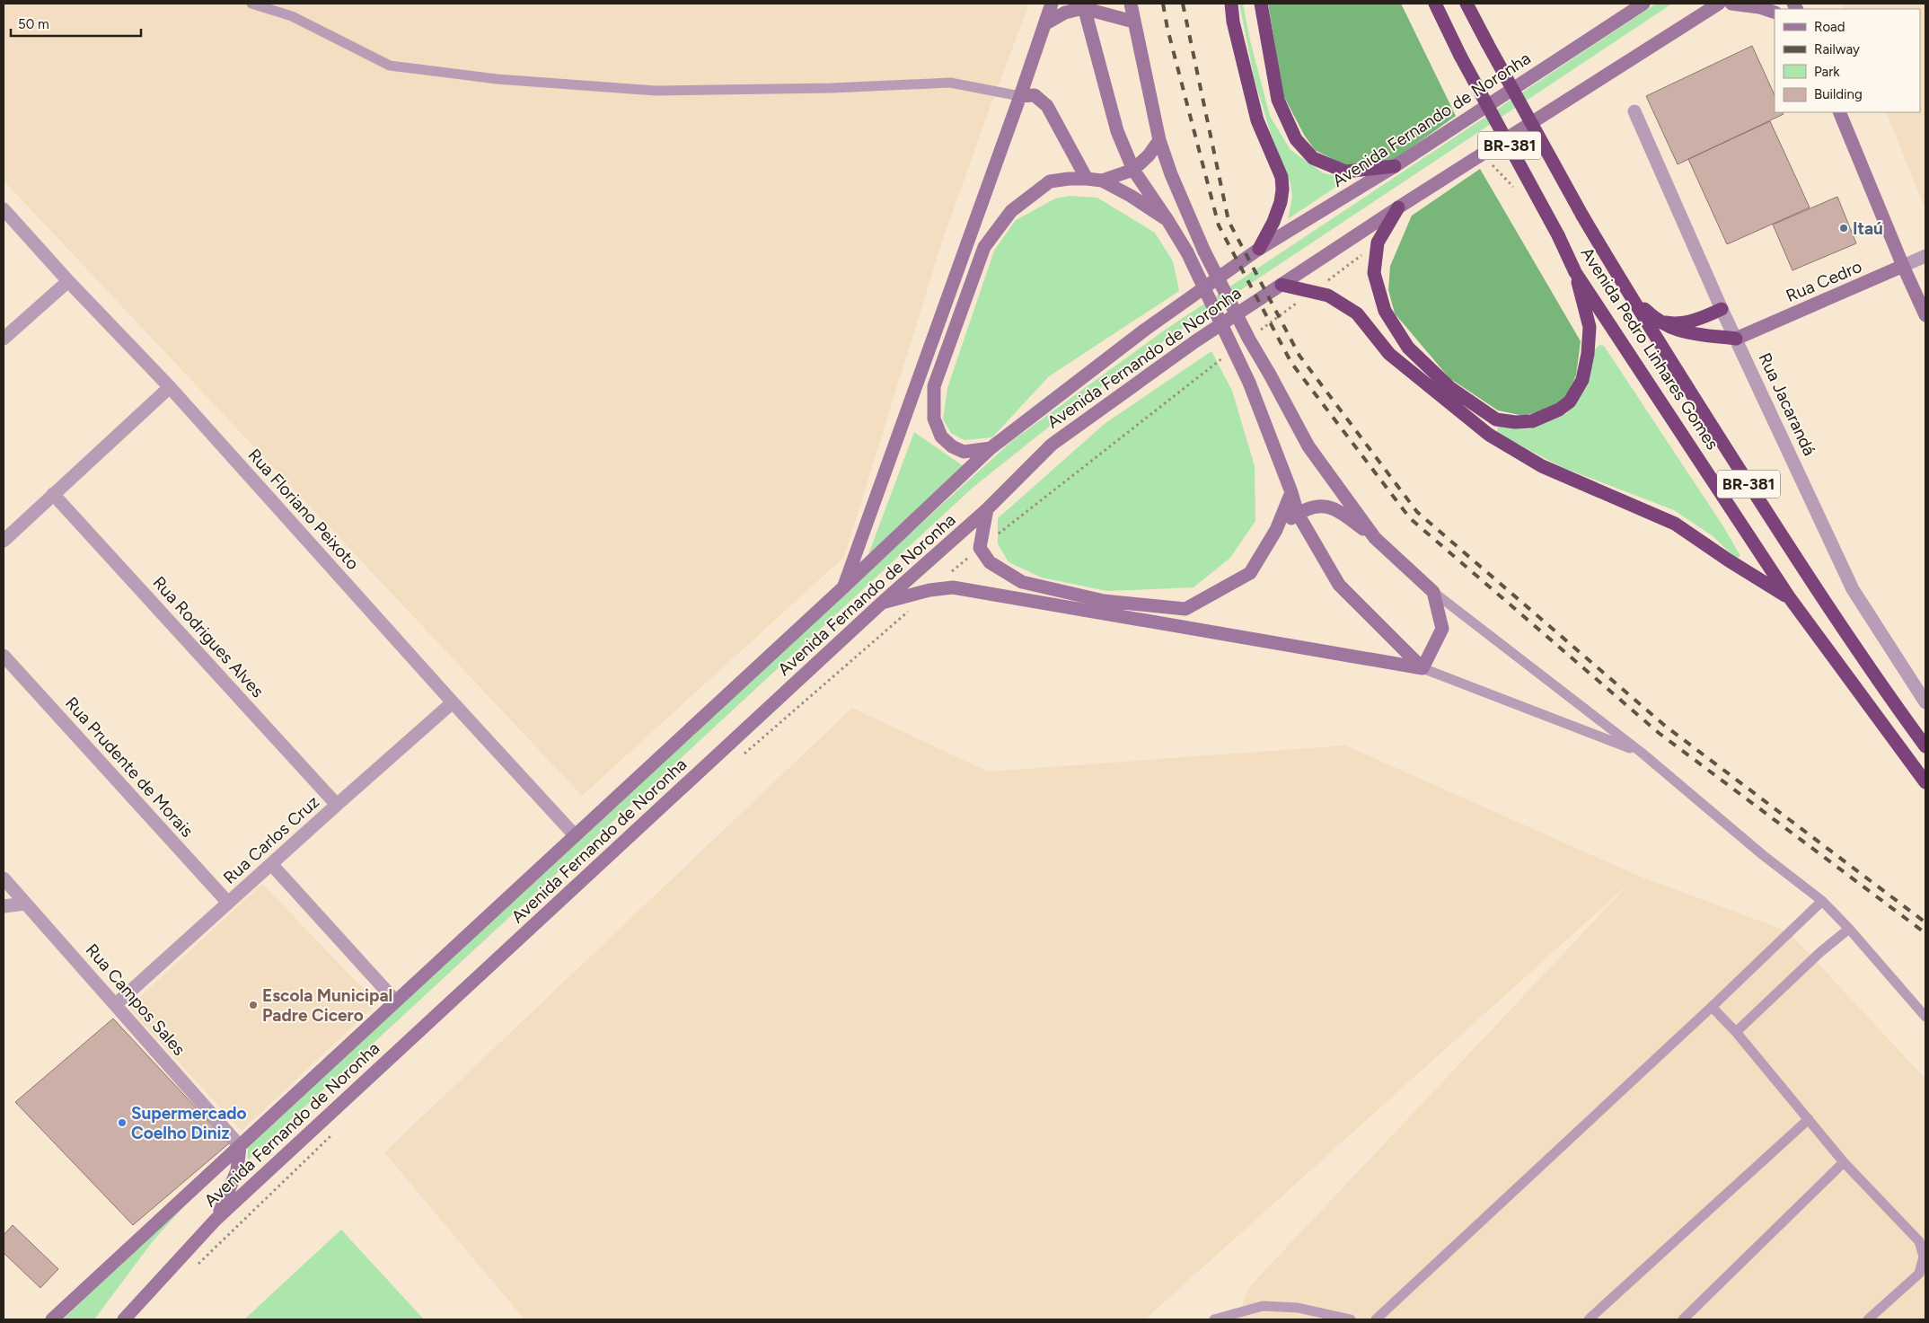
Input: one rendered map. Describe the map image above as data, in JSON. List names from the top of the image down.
{
  "streets": {
    "highway": ["BR-381", "Avenida Pedro Linhares Gomes"],
    "main road": ["Avenida Fernando de Noronha", "Rua Cedro"],
    "street": [
      "Rua Jacarandá",
      "Rua Floriano Peixoto",
      "Rua Rodrigues Alves",
      "Rua Prudente de Morais",
      "Rua Carlos Cruz",
      "Rua Campos Sales"
    ]
  },
  "crossings": [
    ["Avenida Fernando de Noronha", "Rua Floriano Peixoto"],
    ["Avenida Fernando de Noronha", "Rua Campos Sales"],
    ["Rua Cedro", "Rua Jacarandá"],
    ["Rua Floriano Peixoto", "Rua Carlos Cruz"],
    ["Rua Rodrigues Alves", "Rua Carlos Cruz"],
    ["Rua Prudente de Morais", "Rua Carlos Cruz"],
    ["Rua Carlos Cruz", "Rua Campos Sales"]
  ],
  "places": ["Itaú", "Escola Municipal Padre Cicero", "Supermercado Coelho Diniz"],
  "legend": [
    "Road",
    "Railway",
    "Park",
    "Building"
  ],
  "scale_bar": "50 m"
}
